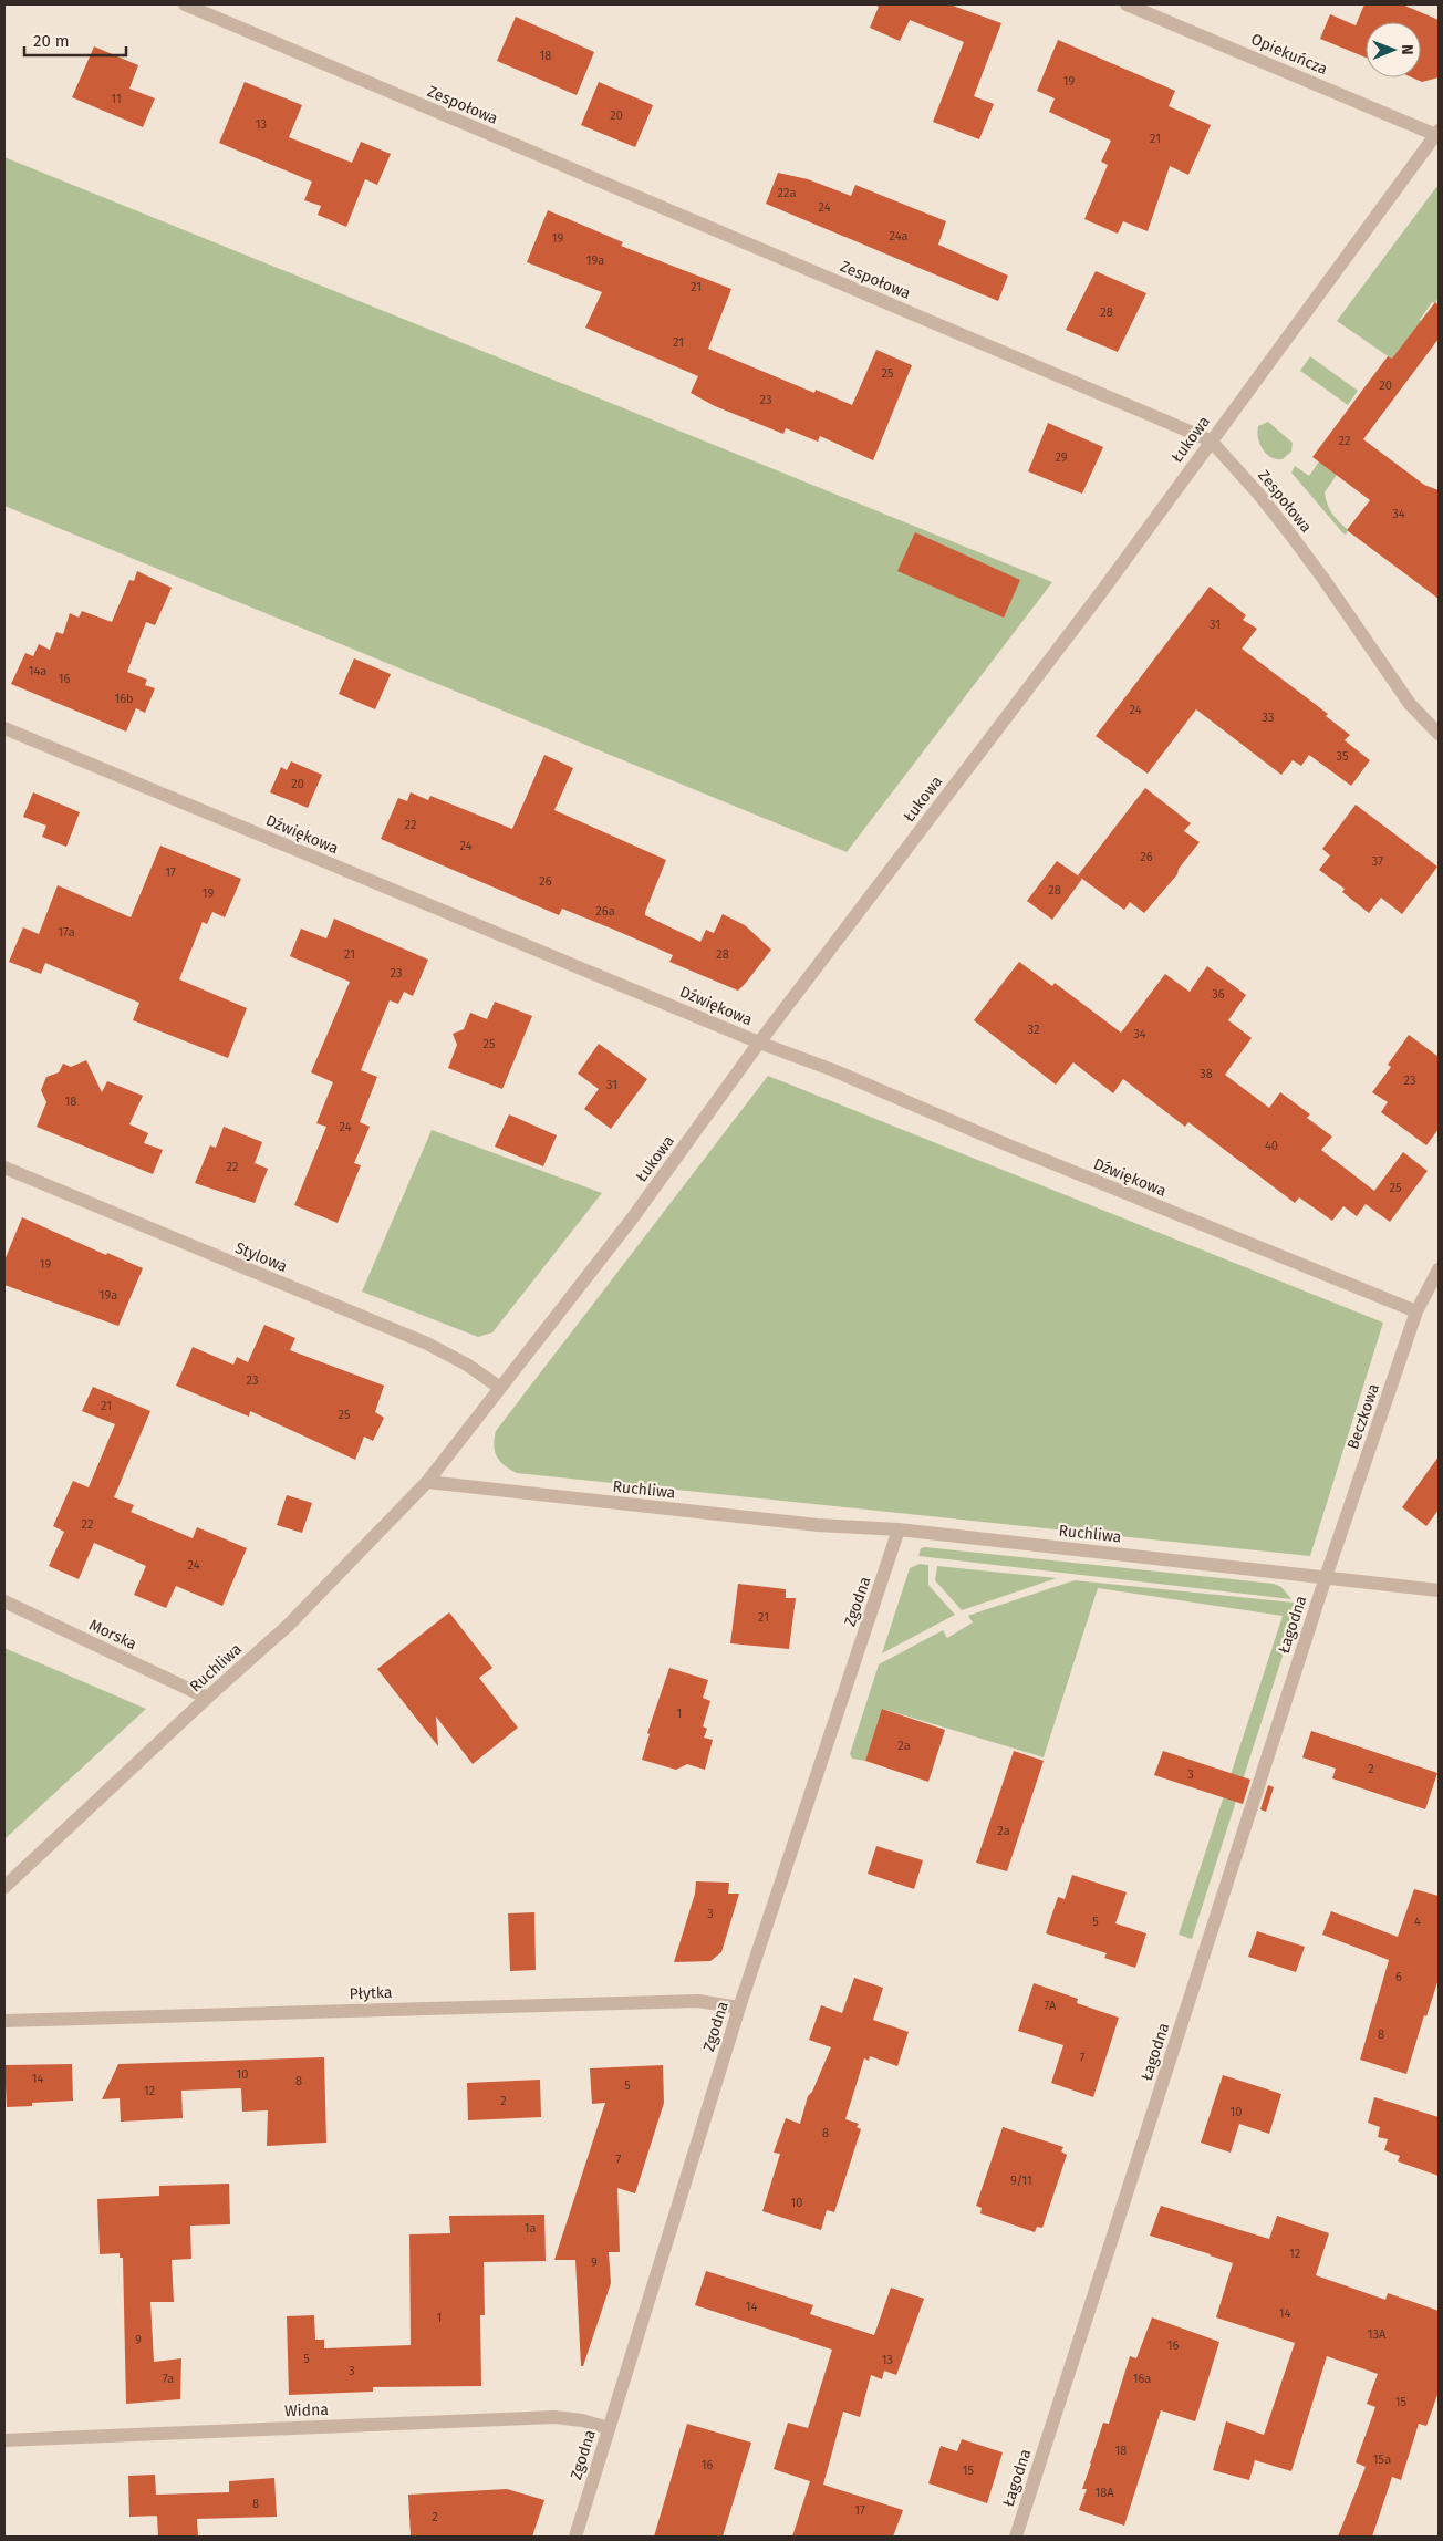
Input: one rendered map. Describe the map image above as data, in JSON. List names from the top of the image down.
{
  "streets": {
    "street": [
      "Opiekuńcza",
      "Zespołowa",
      "Łukowa",
      "Dźwiękowa",
      "Stylowa",
      "Beczkowa",
      "Ruchliwa",
      "Zgodna",
      "Łagodna",
      "Morska",
      "Płytka",
      "Widna"
    ]
  },
  "crossings": [
    ["Opiekuńcza", "Łukowa"],
    ["Zespołowa", "Łukowa"],
    ["Łukowa", "Dźwiękowa"],
    ["Łukowa", "Stylowa"],
    ["Łukowa", "Ruchliwa"],
    ["Dźwiękowa", "Beczkowa"],
    ["Beczkowa", "Ruchliwa"],
    ["Beczkowa", "Łagodna"],
    ["Ruchliwa", "Zgodna"],
    ["Ruchliwa", "Łagodna"],
    ["Ruchliwa", "Morska"],
    ["Zgodna", "Płytka"],
    ["Zgodna", "Widna"]
  ],
  "house_numbers": [
    "18",
    "19",
    "11",
    "20",
    "13",
    "21",
    "22a",
    "24",
    "24a",
    "19",
    "19a",
    "21",
    "28",
    "21",
    "25",
    "20",
    "23",
    "22",
    "29",
    "34",
    "31",
    "14a",
    "16",
    "16b",
    "24",
    "33",
    "35",
    "20",
    "22",
    "24",
    "26",
    "37",
    "17",
    "26",
    "28",
    "19",
    "26a",
    "17a",
    "21",
    "28",
    "23",
    "36",
    "32",
    "34",
    "25",
    "38",
    "23",
    "31",
    "18",
    "24",
    "40",
    "22",
    "25",
    "19",
    "19a",
    "23",
    "21",
    "25",
    "22",
    "24",
    "21",
    "1",
    "2a",
    "2",
    "3",
    "2a",
    "3",
    "5",
    "4",
    "6",
    "7A",
    "8",
    "7",
    "10",
    "14",
    "8",
    "5",
    "12",
    "2",
    "10",
    "8",
    "7",
    "9/11",
    "10",
    "1a",
    "12",
    "9",
    "14",
    "14",
    "1",
    "13A",
    "9",
    "16",
    "5",
    "13",
    "3",
    "7a",
    "16a",
    "15",
    "18",
    "15a",
    "16",
    "15",
    "18A",
    "8",
    "17",
    "2"
  ],
  "scale_bar": "20 m",
  "north": "right"
}
